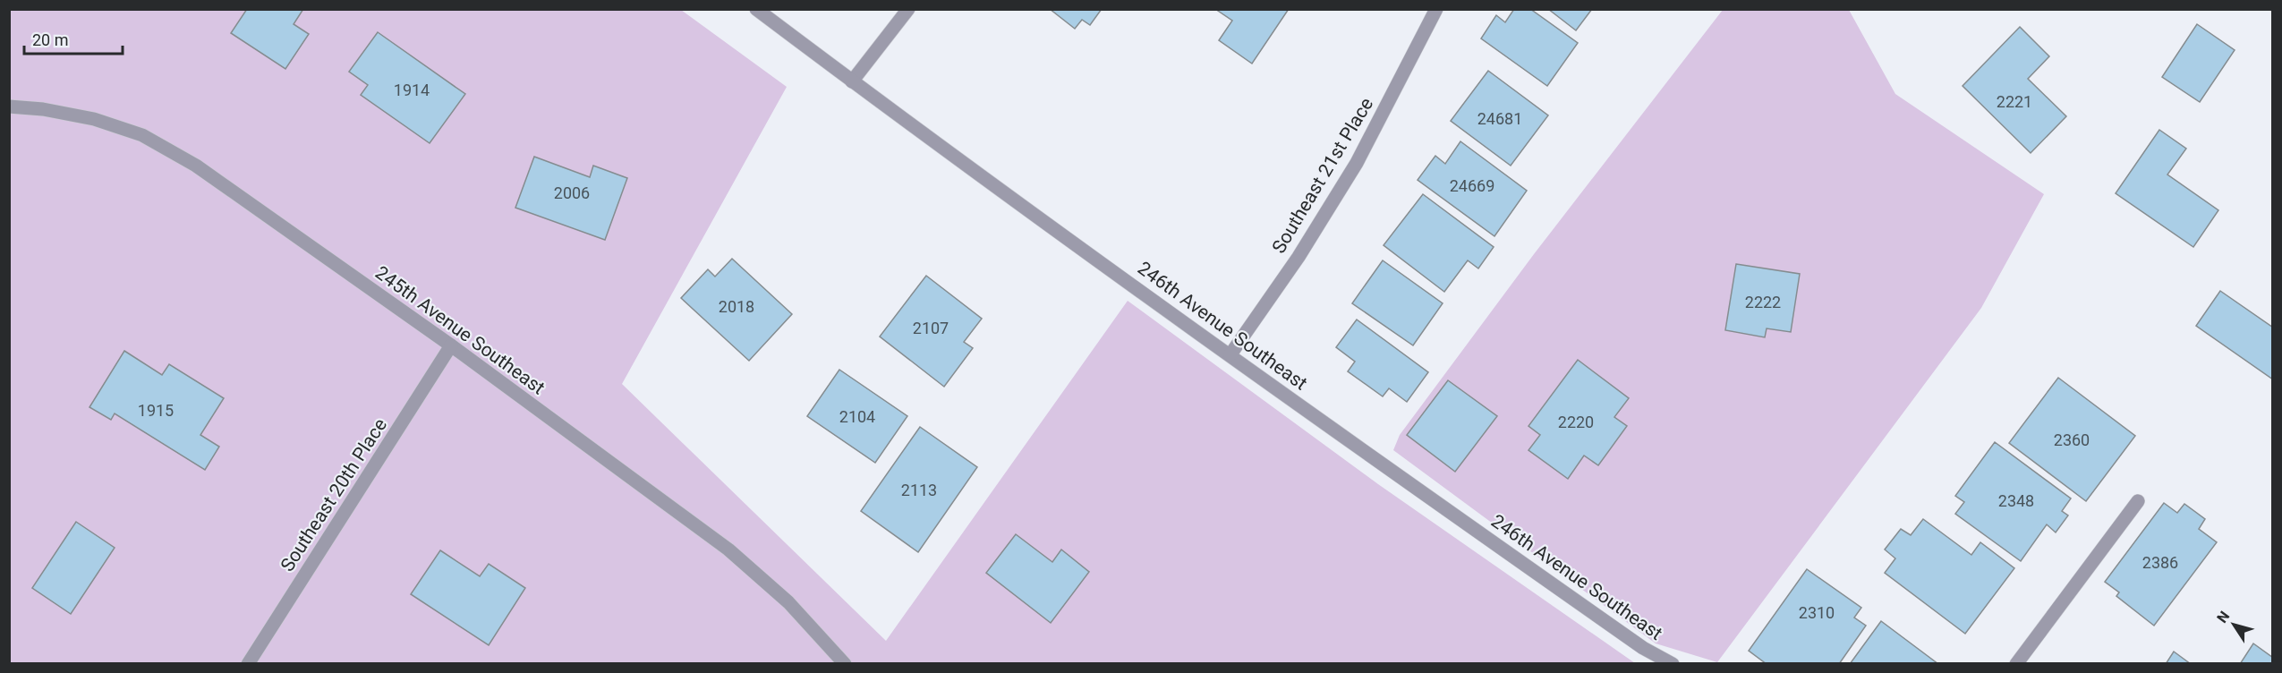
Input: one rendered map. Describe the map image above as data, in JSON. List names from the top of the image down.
{
  "streets": {
    "street": [
      "Southeast 21st Place",
      "246th Avenue Southeast",
      "245th Avenue Southeast",
      "Southeast 20th Place"
    ]
  },
  "crossings": [
    ["Southeast 21st Place", "246th Avenue Southeast"],
    ["245th Avenue Southeast", "Southeast 20th Place"]
  ],
  "house_numbers": [
    "1914",
    "2221",
    "24681",
    "24669",
    "2006",
    "2222",
    "2018",
    "2107",
    "1915",
    "2104",
    "2220",
    "2360",
    "2113",
    "2348",
    "2386",
    "2310"
  ],
  "scale_bar": "20 m",
  "north": "top left"
}
